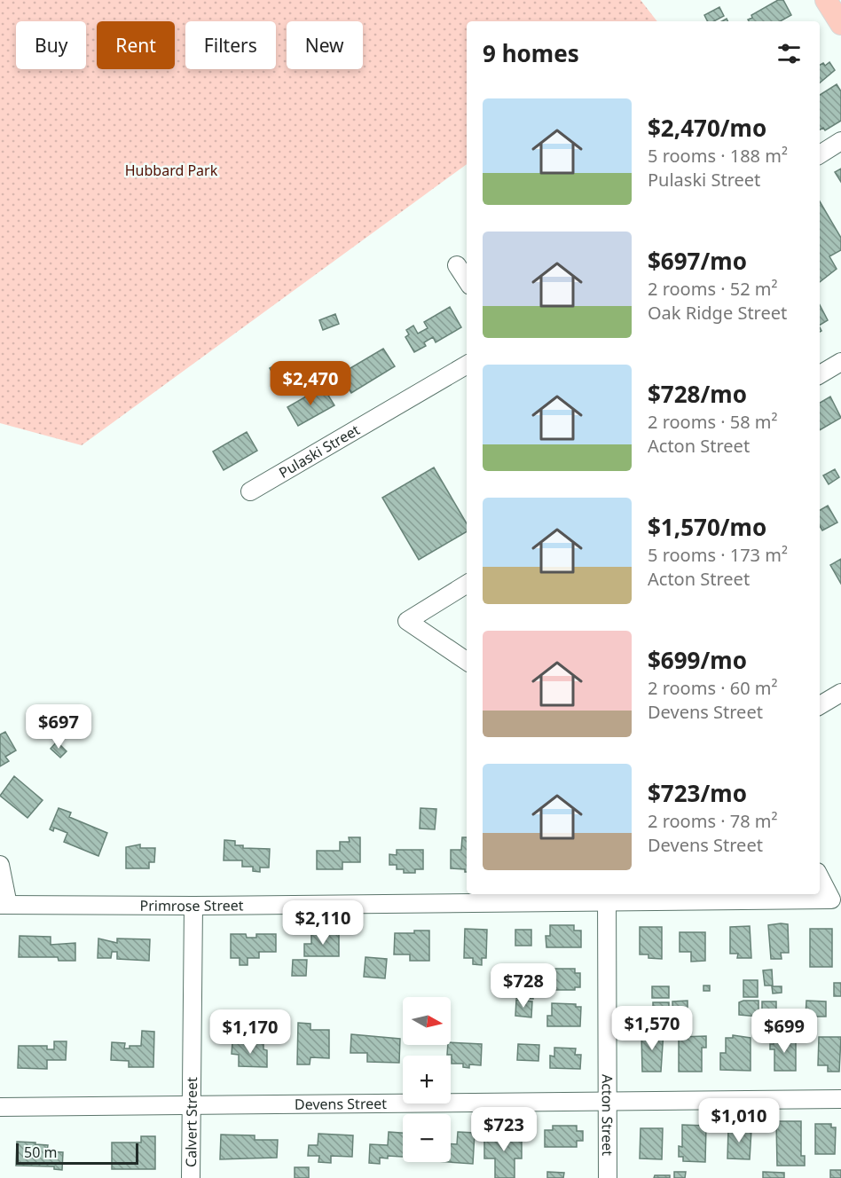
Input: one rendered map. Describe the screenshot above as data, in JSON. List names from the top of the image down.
{
  "streets": {
    "street": [
      "Pulaski Street",
      "Primrose Street",
      "Devens Street",
      "Acton Street",
      "Calvert Street"
    ]
  },
  "crossings": [
    ["Primrose Street", "Acton Street"],
    ["Primrose Street", "Calvert Street"],
    ["Devens Street", "Acton Street"],
    ["Devens Street", "Calvert Street"]
  ],
  "parks": ["Hubbard Park"],
  "scale_bar": "50 m",
  "north": "right",
  "page": {
    "chip": [
      "Buy",
      "Rent",
      "Filters",
      "New"
    ],
    "heading": "9 homes",
    "list": [
      {
        "name": "$2,470/mo",
        "note": "5 rooms · 188 m² · Pulaski Street"
      },
      {
        "name": "$697/mo",
        "note": "2 rooms · 52 m² · Oak Ridge Street"
      },
      {
        "name": "$728/mo",
        "note": "2 rooms · 58 m² · Acton Street"
      },
      {
        "name": "$1,570/mo",
        "note": "5 rooms · 173 m² · Acton Street"
      },
      {
        "name": "$699/mo",
        "note": "2 rooms · 60 m² · Devens Street"
      },
      {
        "name": "$723/mo",
        "note": "2 rooms · 78 m² · Devens Street"
      }
    ],
    "price": [
      "$2,470",
      "$697",
      "$2,110",
      "$728",
      "$1,570",
      "$699",
      "$1,170",
      "$1,010",
      "$723"
    ],
    "map_buttons": ["+", "−"],
    "scale": "50 m"
  }
}
